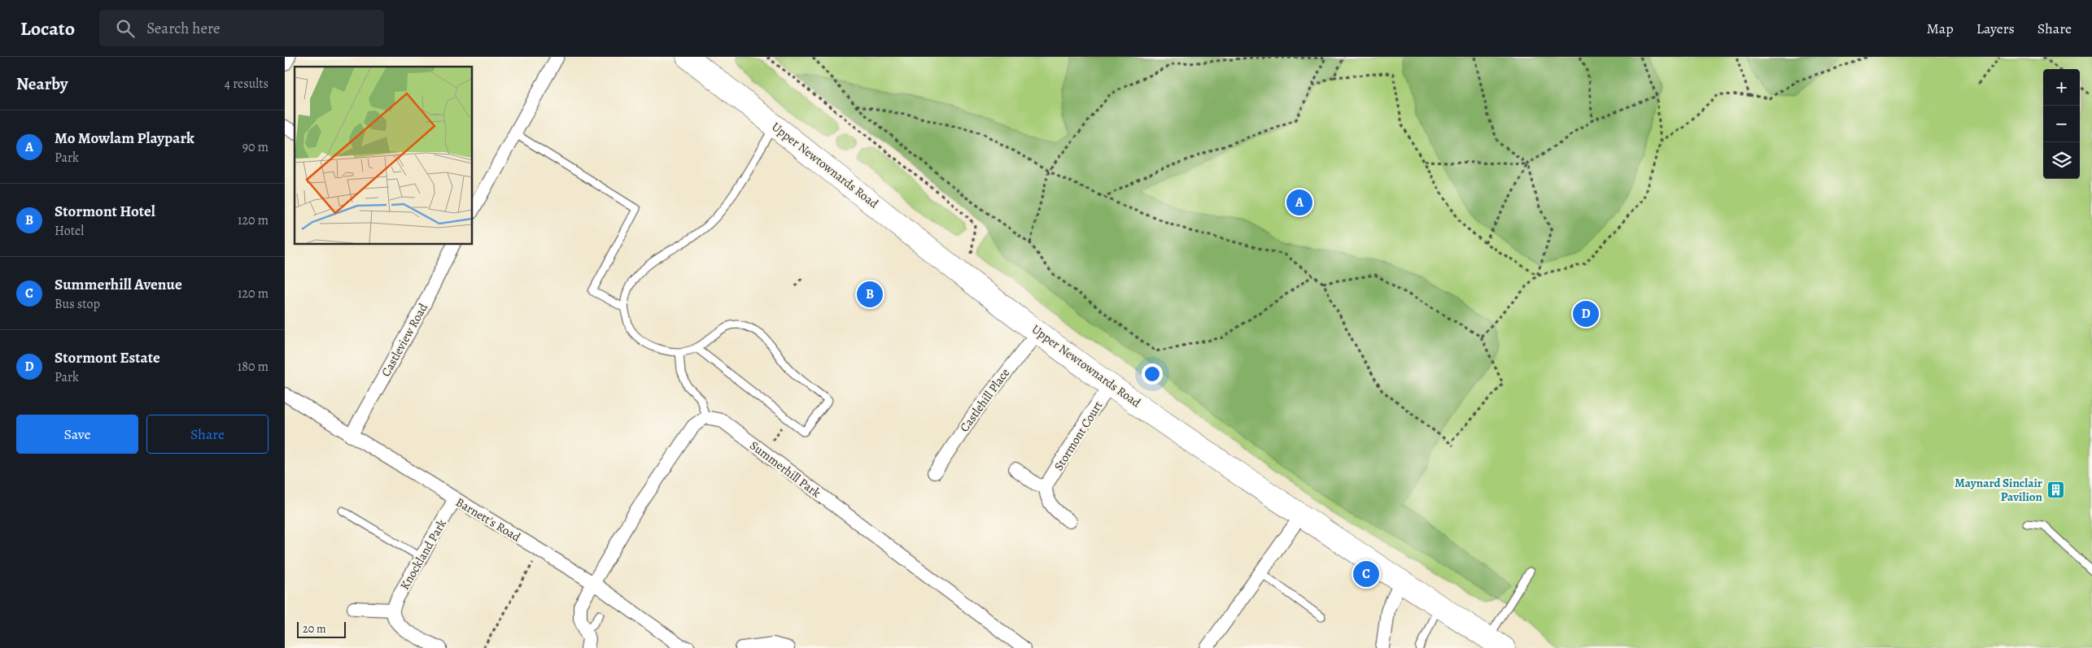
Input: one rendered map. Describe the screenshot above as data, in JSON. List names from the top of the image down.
{
  "streets": {
    "highway": ["Upper Newtownards Road"],
    "street": [
      "Castleview Road",
      "Castlehill Place",
      "Stormont Court",
      "Summerhill Park",
      "Barnett's Road",
      "Knockland Park"
    ]
  },
  "crossings": [
    ["Upper Newtownards Road", "Castlehill Place"],
    ["Upper Newtownards Road", "Stormont Court"],
    ["Castleview Road", "Barnett's Road"],
    ["Barnett's Road", "Knockland Park"]
  ],
  "places": {
    "building": ["Maynard Sinclair Pavilion"]
  },
  "scale_bar": "20 m",
  "page": {
    "header": "Locato",
    "search": "Search here",
    "nav": ["Map", "Layers", "Share"],
    "heading": ["Nearby", "4 results"],
    "map_buttons": ["+", "−"],
    "list": [
      {
        "mark": "A",
        "name": "Mo Mowlam Playpark",
        "note": "Park",
        "value": "90 m"
      },
      {
        "mark": "B",
        "name": "Stormont Hotel",
        "note": "Hotel",
        "value": "120 m"
      },
      {
        "mark": "C",
        "name": "Summerhill Avenue",
        "note": "Bus stop",
        "value": "120 m"
      },
      {
        "mark": "D",
        "name": "Stormont Estate",
        "note": "Park",
        "value": "180 m"
      }
    ],
    "pins": [
      "A",
      "B",
      "D",
      "C"
    ],
    "buttons": ["Save", "Share"],
    "scale": "20 m"
  }
}
